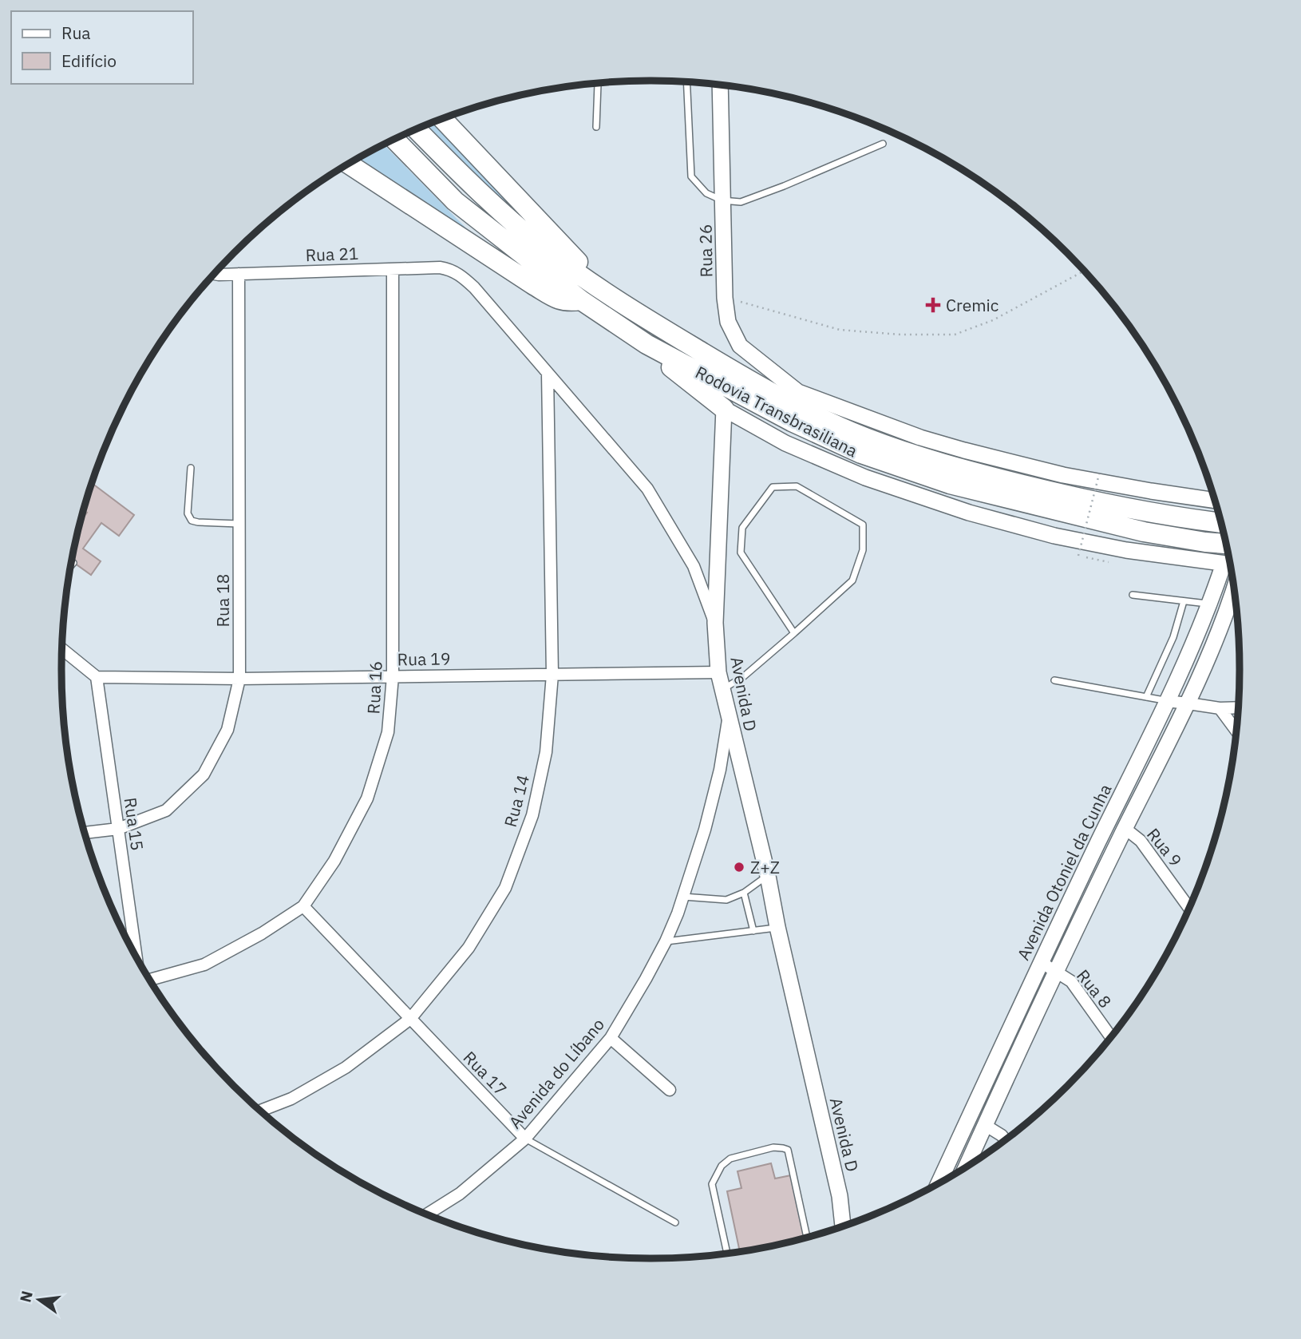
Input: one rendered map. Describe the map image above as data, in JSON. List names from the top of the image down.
{
  "streets": {
    "highway": ["Rodovia Transbrasiliana"],
    "main road": ["Rua 26", "Avenida D", "Avenida Otoniel da Cunha"],
    "street": [
      "Rua 21",
      "Rua 18",
      "Rua 19",
      "Rua 16",
      "Rua 14",
      "Rua 15",
      "Rua 9",
      "Rua 8",
      "Rua 17",
      "Avenida do Líbano"
    ]
  },
  "crossings": [
    ["Rua 26", "Rodovia Transbrasiliana"],
    ["Rua 21", "Rua 18"],
    ["Rua 21", "Rua 16"],
    ["Rua 21", "Avenida D"],
    ["Rua 18", "Rua 19"],
    ["Rua 18", "Rua 15"],
    ["Rua 19", "Rua 16"],
    ["Rua 19", "Avenida D"],
    ["Rua 19", "Rua 14"],
    ["Rua 19", "Rua 15"],
    ["Rua 16", "Rua 17"],
    ["Avenida D", "Rua 14"],
    ["Avenida D", "Avenida do Líbano"],
    ["Rua 14", "Rua 17"],
    ["Avenida Otoniel da Cunha", "Rua 8"],
    ["Rua 17", "Avenida do Líbano"]
  ],
  "places": {
    "health": ["Cremic"],
    "other": ["Z+Z"]
  },
  "legend": ["Rua", "Edifício"],
  "north": "left"
}
